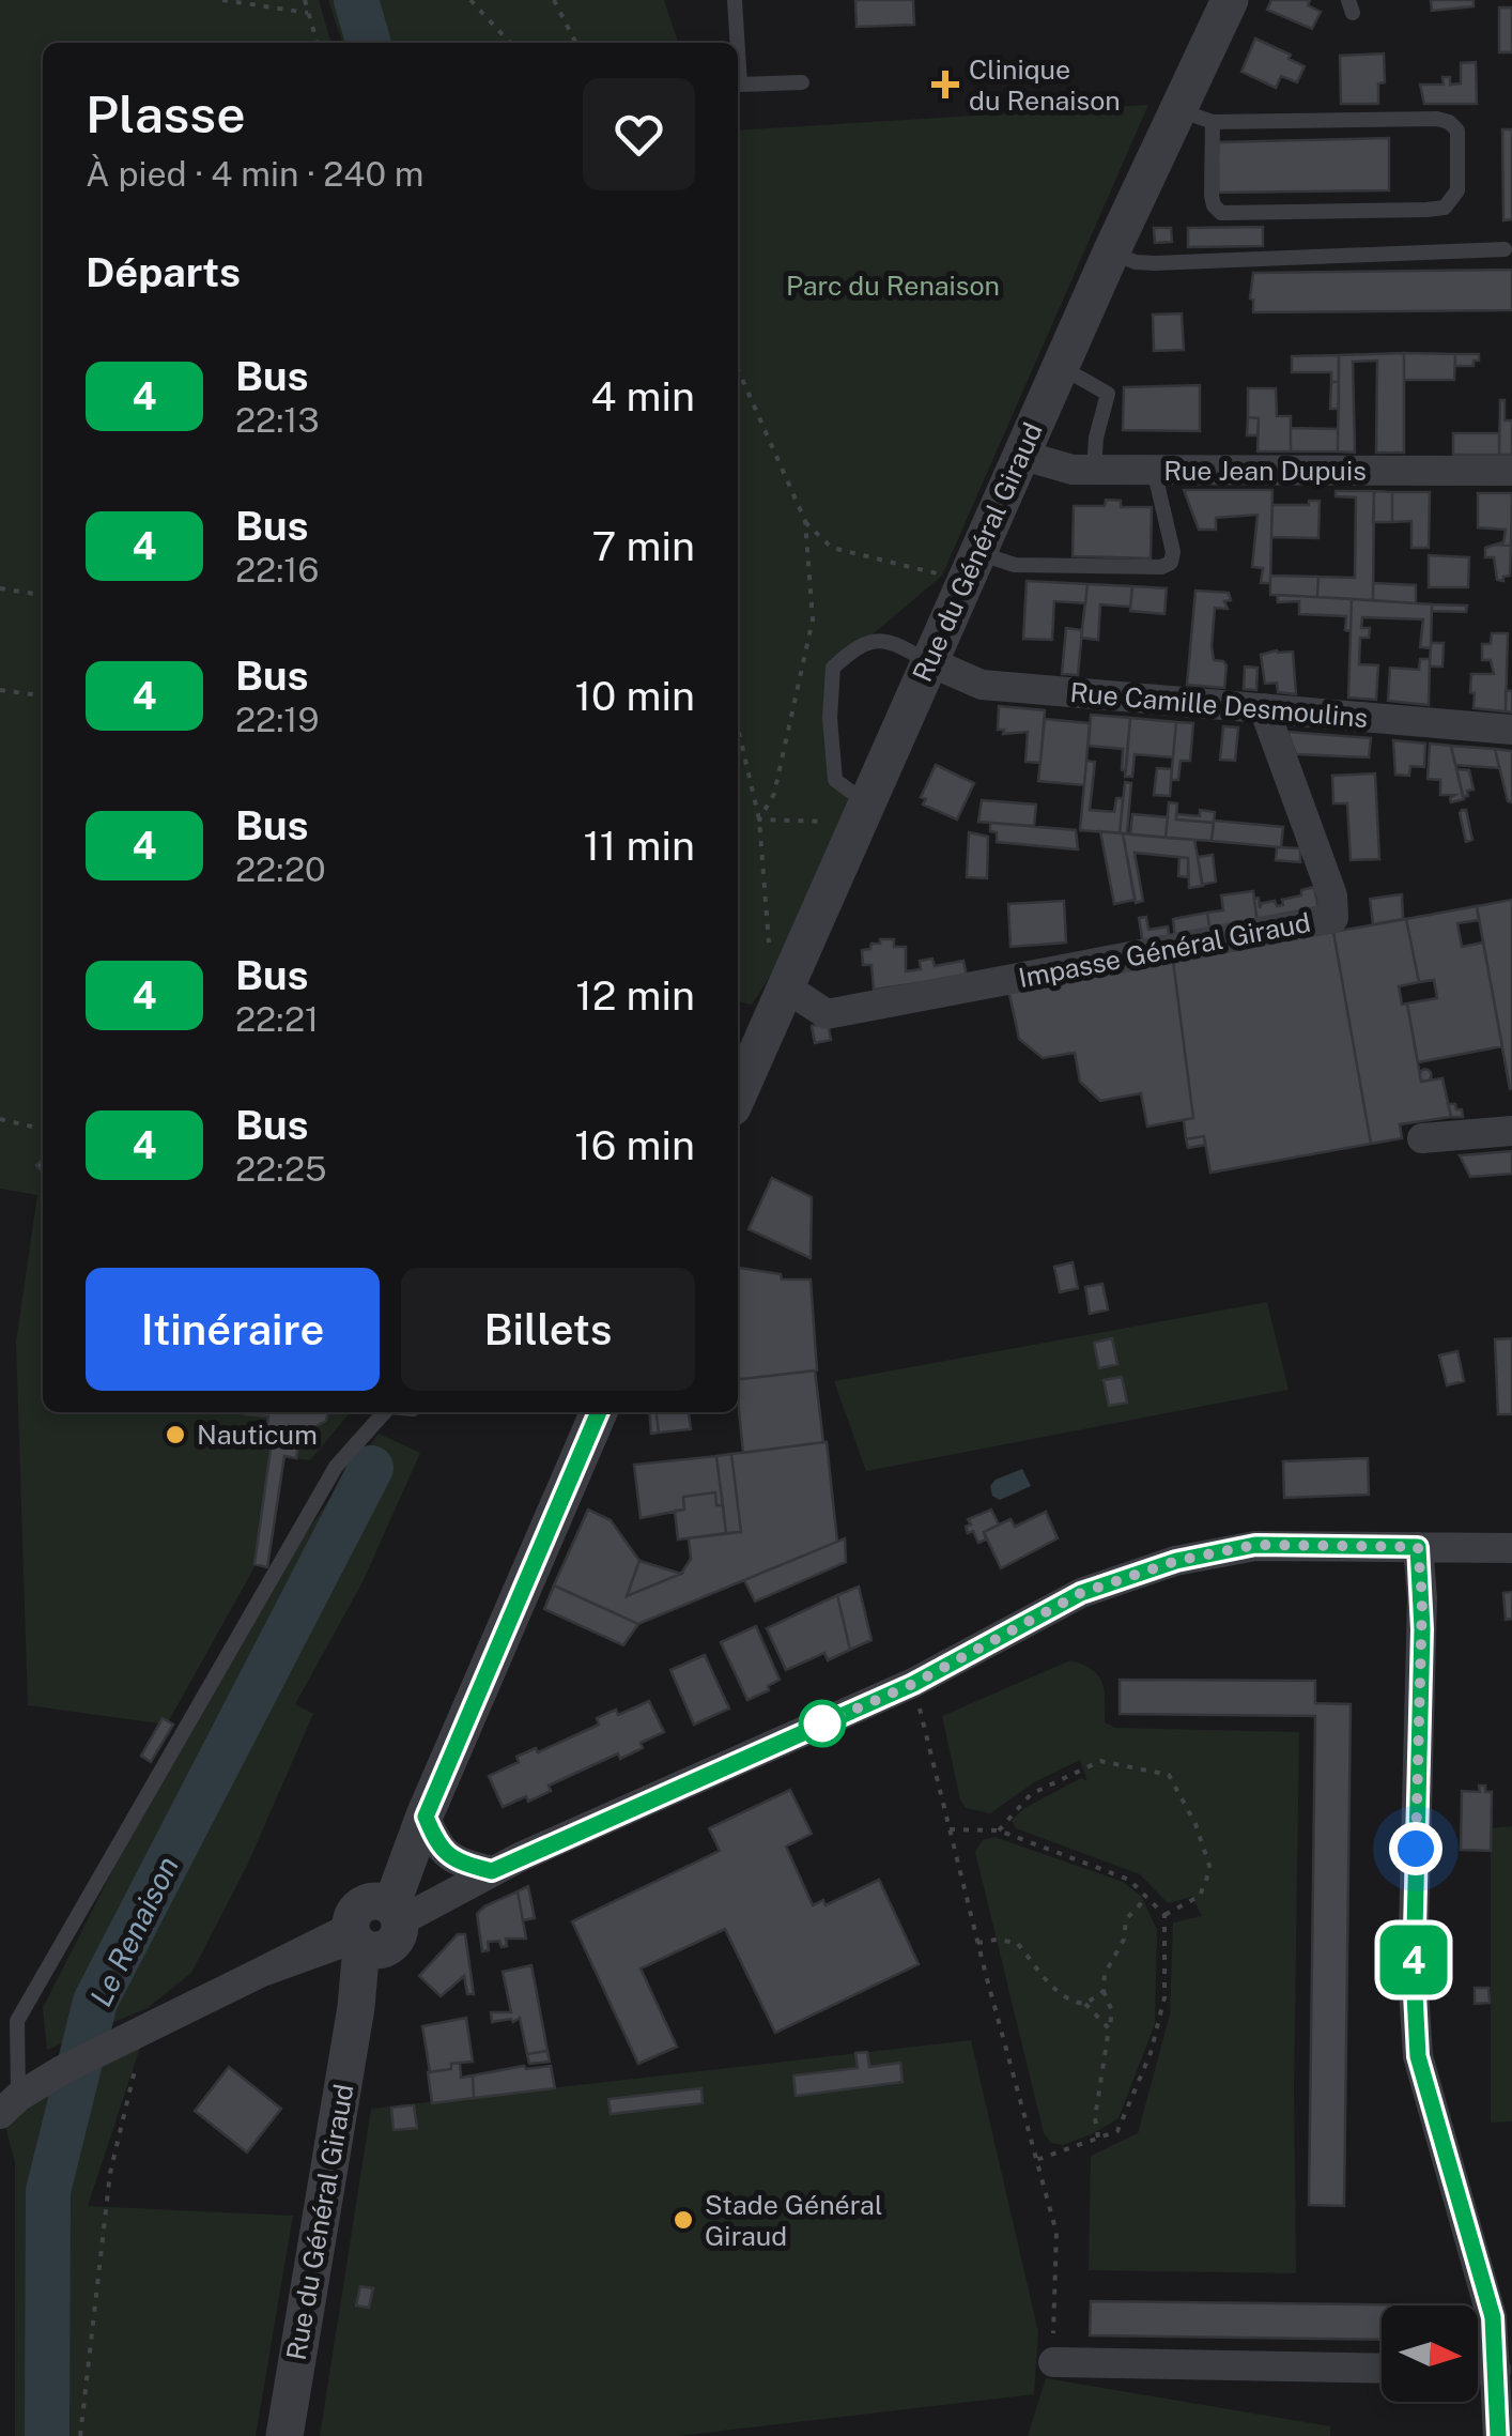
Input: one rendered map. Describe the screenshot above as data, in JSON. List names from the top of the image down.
{
  "streets": {
    "street": [
      "Rue Jean Dupuis",
      "Rue du Général Giraud",
      "Rue Camille Desmoulins",
      "Impasse Général Giraud"
    ]
  },
  "crossings": [
    ["Rue Jean Dupuis", "Rue du Général Giraud"],
    ["Rue du Général Giraud", "Rue Camille Desmoulins"],
    ["Rue du Général Giraud", "Impasse Général Giraud"],
    ["Rue Camille Desmoulins", "Impasse Général Giraud"]
  ],
  "water": ["Le Renaison"],
  "parks": ["Parc du Renaison"],
  "places": {
    "health": ["Clinique du Renaison"],
    "other": ["Nauticum", "Stade Général Giraud"]
  },
  "lines": ["bus line 4"],
  "north": "right",
  "page": {
    "on_map": "4",
    "heading": [
      ["Plasse", "À pied · 4 min · 240 m"],
      "Départs"
    ],
    "list": [
      {
        "mark": "4",
        "name": "Bus",
        "note": "22:13",
        "value": "4 min"
      },
      {
        "mark": "4",
        "name": "Bus",
        "note": "22:16",
        "value": "7 min"
      },
      {
        "mark": "4",
        "name": "Bus",
        "note": "22:19",
        "value": "10 min"
      },
      {
        "mark": "4",
        "name": "Bus",
        "note": "22:20",
        "value": "11 min"
      },
      {
        "mark": "4",
        "name": "Bus",
        "note": "22:21",
        "value": "12 min"
      },
      {
        "mark": "4",
        "name": "Bus",
        "note": "22:25",
        "value": "16 min"
      }
    ],
    "buttons": ["Itinéraire", "Billets"]
  }
}
